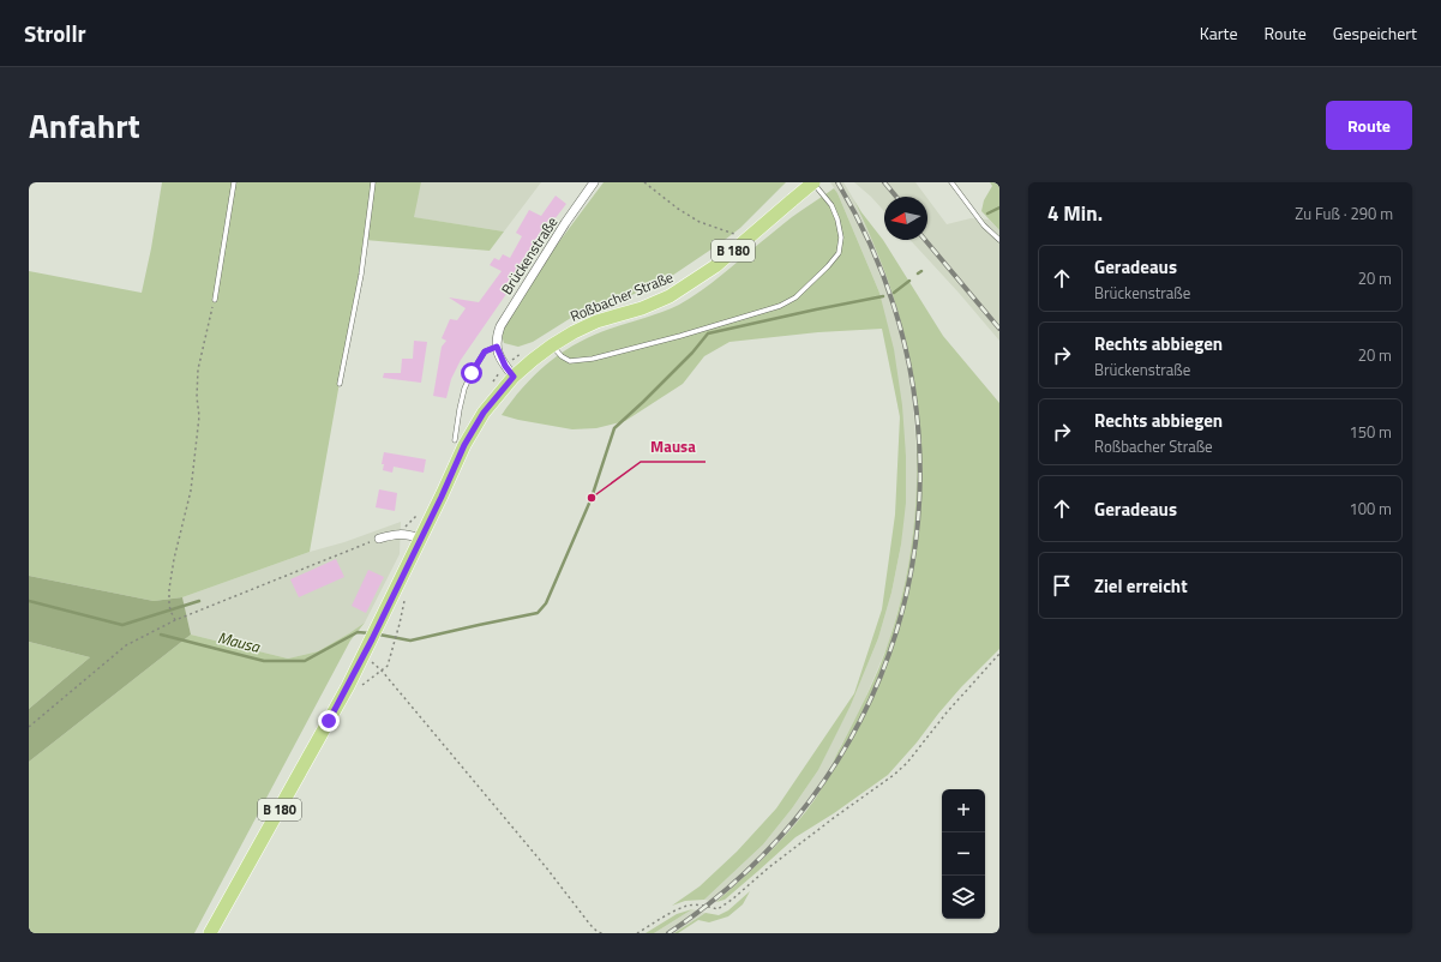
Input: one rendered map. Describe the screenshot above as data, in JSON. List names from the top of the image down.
{
  "streets": {
    "main road": ["B 180", "Roßbacher Straße"],
    "street": ["Brückenstraße"]
  },
  "crossings": [
    ["B 180", "Roßbacher Straße"]
  ],
  "water": ["Mausa"],
  "places": ["Mausa"],
  "north": "left",
  "page": {
    "header": "Strollr",
    "nav": ["Karte", "Route", "Gespeichert"],
    "title": "Anfahrt",
    "buttons": "Route",
    "heading": ["4 Min.", "Zu Fuß · 290 m"],
    "list": [
      ["Geradeaus", "Brückenstraße", "20 m"],
      ["Rechts abbiegen", "Brückenstraße", "20 m"],
      ["Rechts abbiegen", "Roßbacher Straße", "150 m"],
      ["Geradeaus", "100 m"],
      "Ziel erreicht"
    ],
    "map_buttons": ["+", "−"]
  }
}
